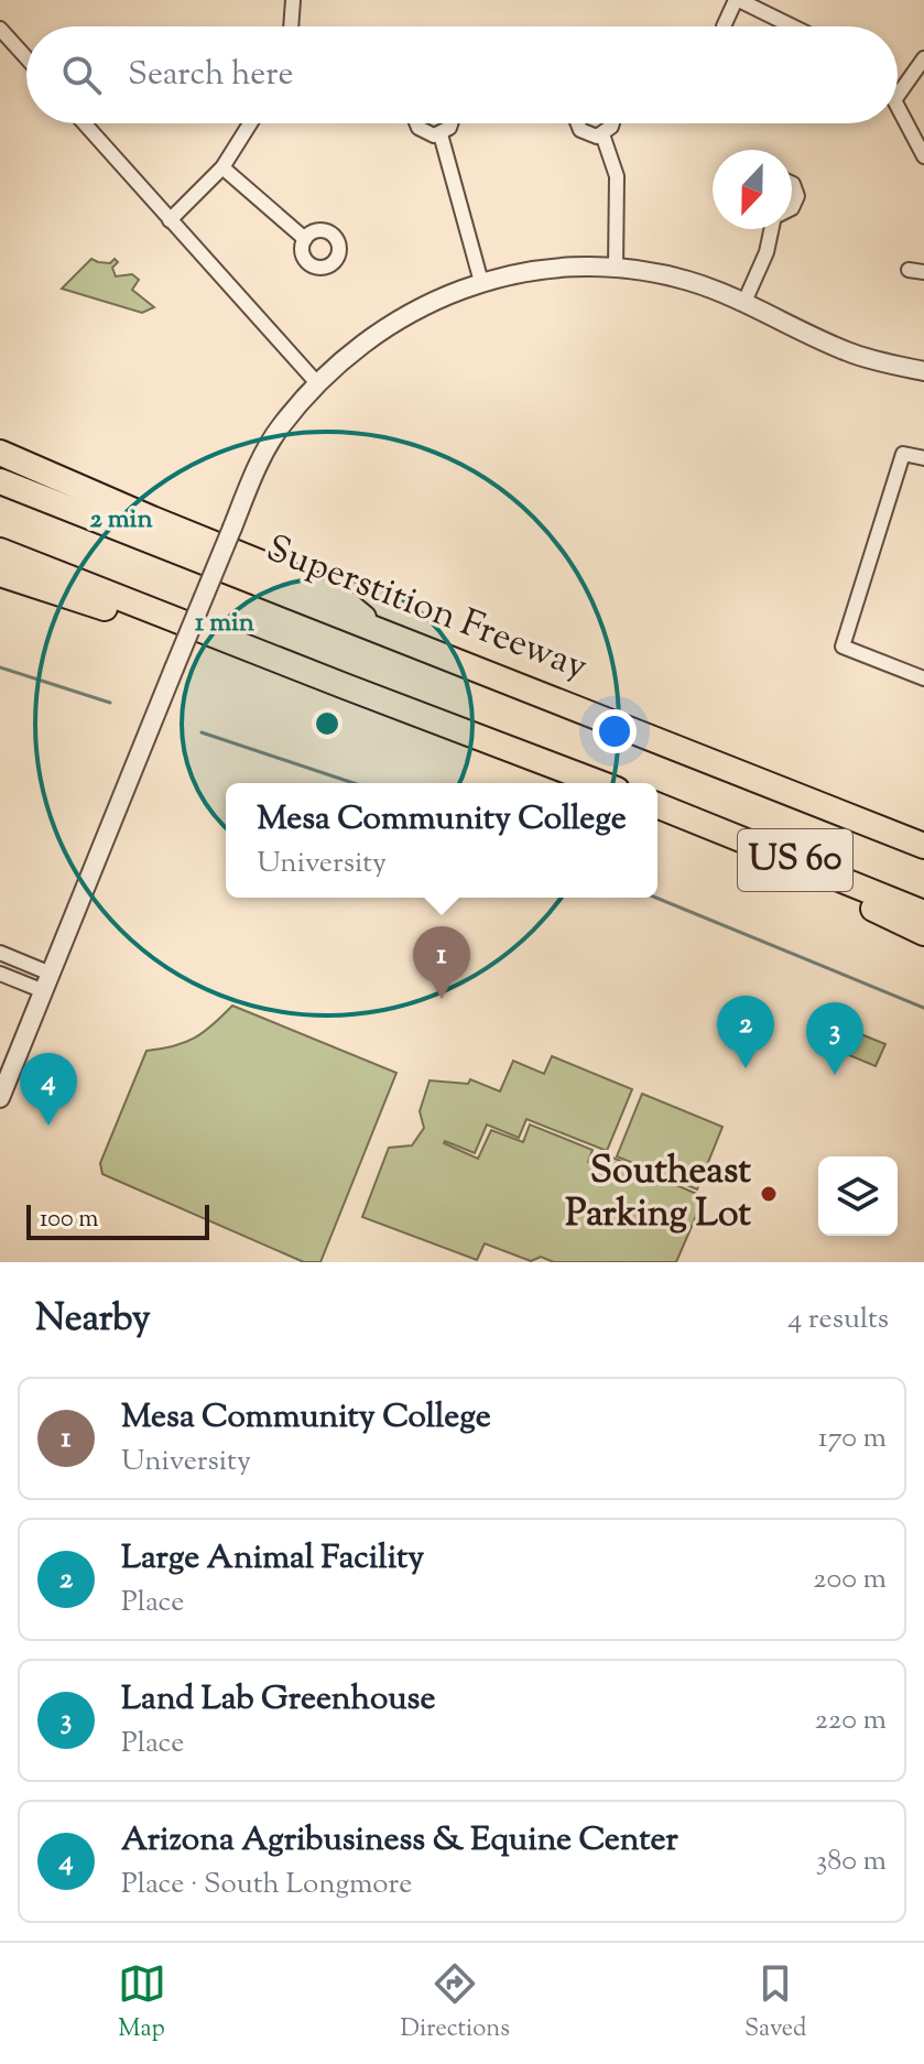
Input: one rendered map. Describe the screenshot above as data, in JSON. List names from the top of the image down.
{
  "streets": {
    "highway": ["Superstition Freeway", "US 60"]
  },
  "places": ["Southeast Parking Lot"],
  "scale_bar": "100 m",
  "north": "bottom",
  "page": {
    "search": "Search here",
    "popup": ["Mesa Community College", "University"],
    "pins": [
      "1",
      "2",
      "3",
      "4"
    ],
    "scale": "100 m",
    "heading": ["Nearby", "4 results"],
    "list": [
      {
        "mark": "1",
        "name": "Mesa Community College",
        "note": "University",
        "value": "170 m"
      },
      {
        "mark": "2",
        "name": "Large Animal Facility",
        "note": "Place",
        "value": "200 m"
      },
      {
        "mark": "3",
        "name": "Land Lab Greenhouse",
        "note": "Place",
        "value": "220 m"
      },
      {
        "mark": "4",
        "name": "Arizona Agribusiness & Equine Center",
        "note": "Place · South Longmore",
        "value": "380 m"
      }
    ],
    "nav": ["Map", "Directions", "Saved"]
  },
  "rings": ["2 min", "1 min"]
}
